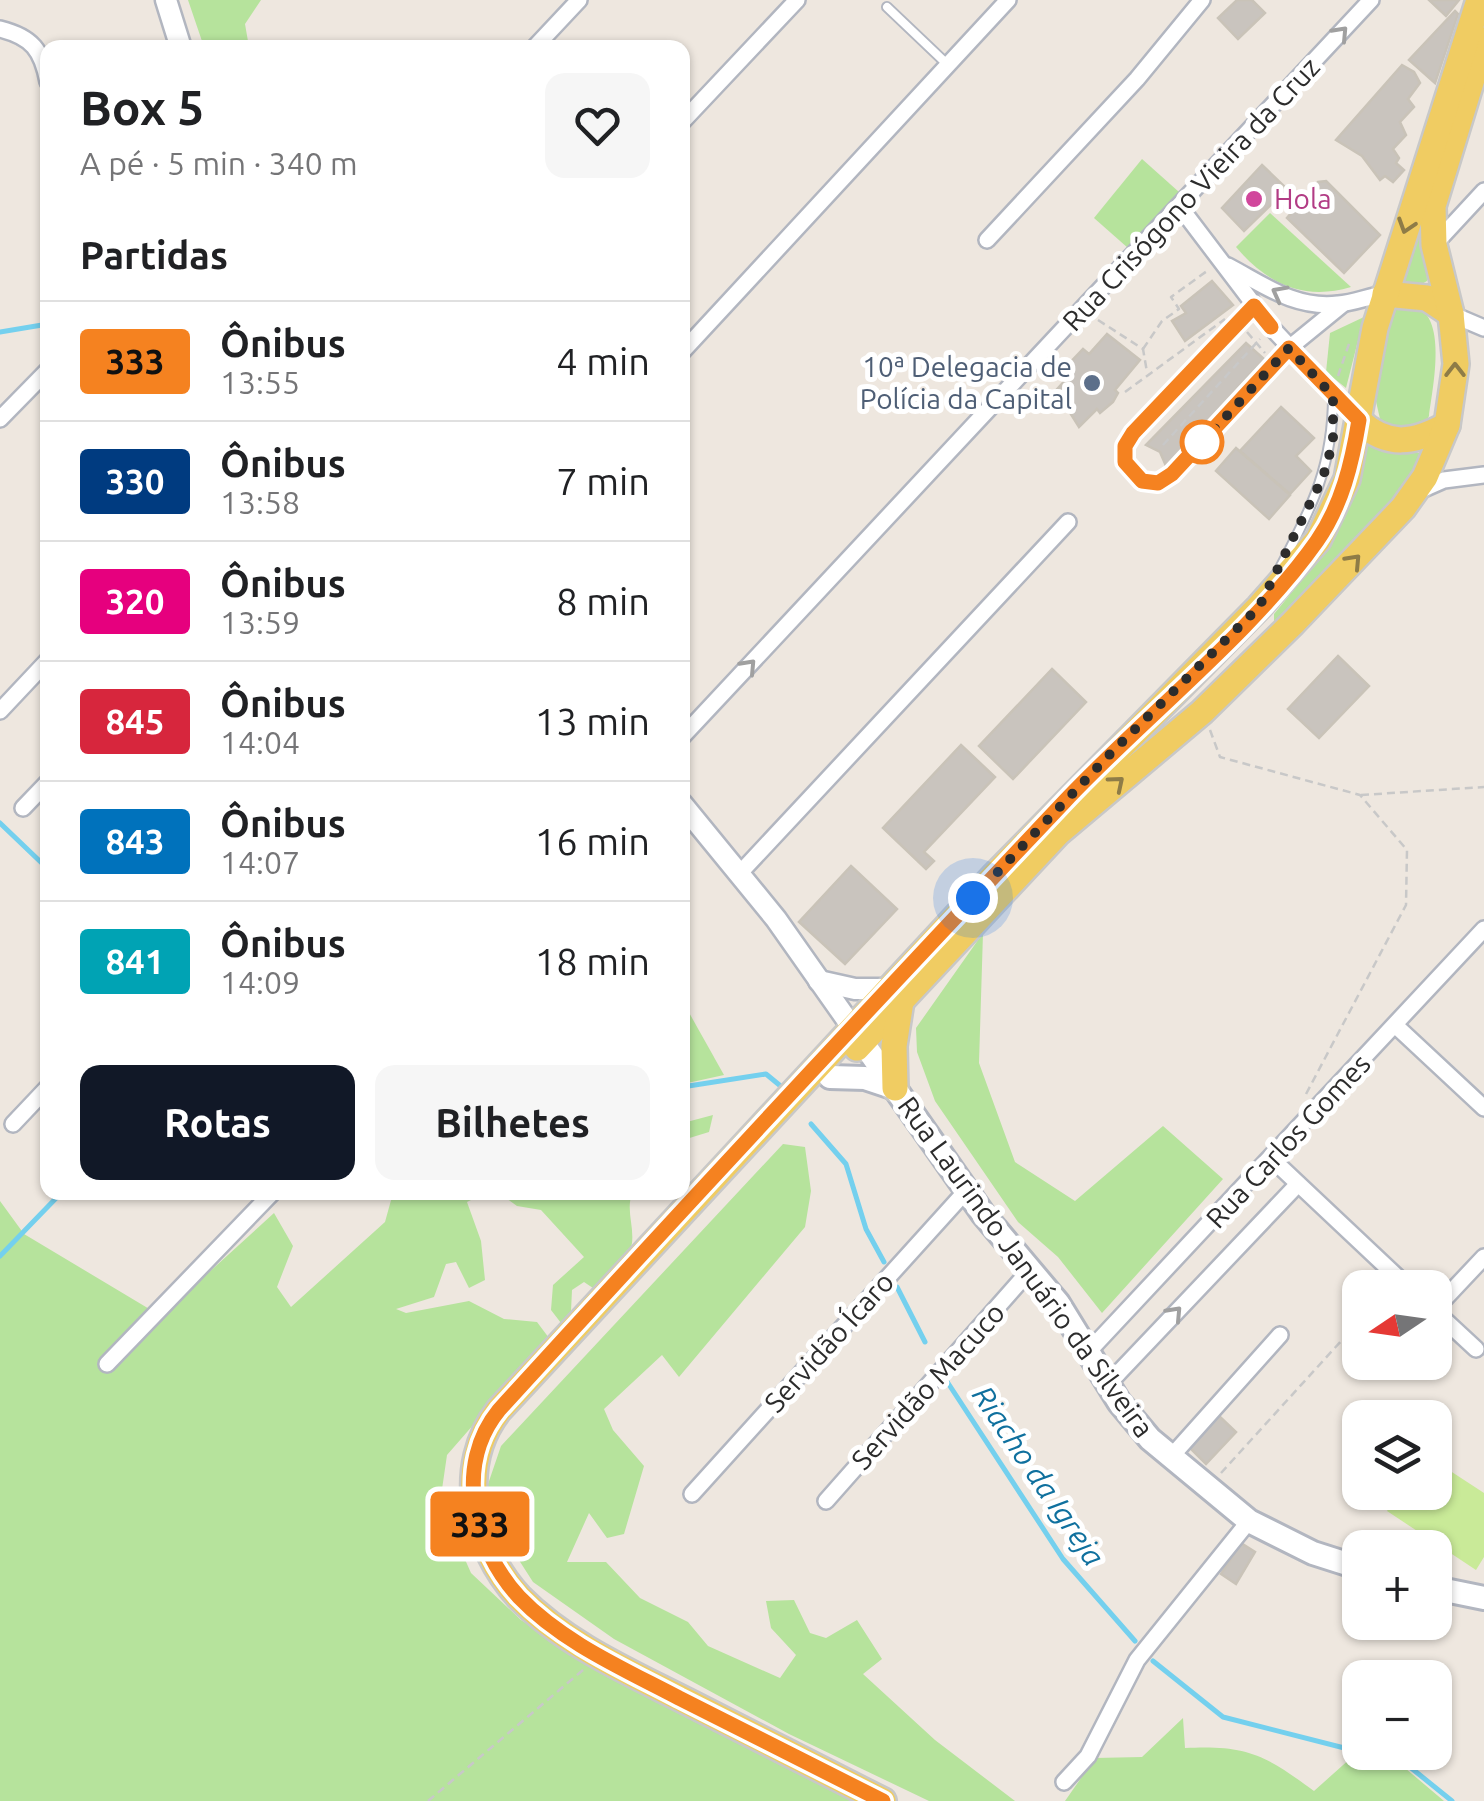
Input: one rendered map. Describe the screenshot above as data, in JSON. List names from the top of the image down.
{
  "streets": {
    "main road": ["Rua Laurindo Januário da Silveira"],
    "street": [
      "Rua Crisógono Vieira da Cruz",
      "Rua Carlos Gomes",
      "Servidão Ícaro",
      "Servidão Macuco"
    ]
  },
  "crossings": [
    ["Rua Carlos Gomes", "Rua Laurindo Januário da Silveira"],
    ["Rua Laurindo Januário da Silveira", "Servidão Ícaro"],
    ["Rua Laurindo Januário da Silveira", "Servidão Macuco"]
  ],
  "water": ["Riacho da Igreja"],
  "places": ["Hola", "10ª Delegacia de Polícia da Capital"],
  "lines": ["bus line 333"],
  "north": "left",
  "page": {
    "on_map": "333",
    "heading": [
      ["Box 5", "A pé · 5 min · 340 m"],
      "Partidas"
    ],
    "list": [
      {
        "mark": "333",
        "name": "Ônibus",
        "note": "13:55",
        "value": "4 min"
      },
      {
        "mark": "330",
        "name": "Ônibus",
        "note": "13:58",
        "value": "7 min"
      },
      {
        "mark": "320",
        "name": "Ônibus",
        "note": "13:59",
        "value": "8 min"
      },
      {
        "mark": "845",
        "name": "Ônibus",
        "note": "14:04",
        "value": "13 min"
      },
      {
        "mark": "843",
        "name": "Ônibus",
        "note": "14:07",
        "value": "16 min"
      },
      {
        "mark": "841",
        "name": "Ônibus",
        "note": "14:09",
        "value": "18 min"
      }
    ],
    "buttons": ["Rotas", "Bilhetes"],
    "map_buttons": ["+", "−"]
  }
}
